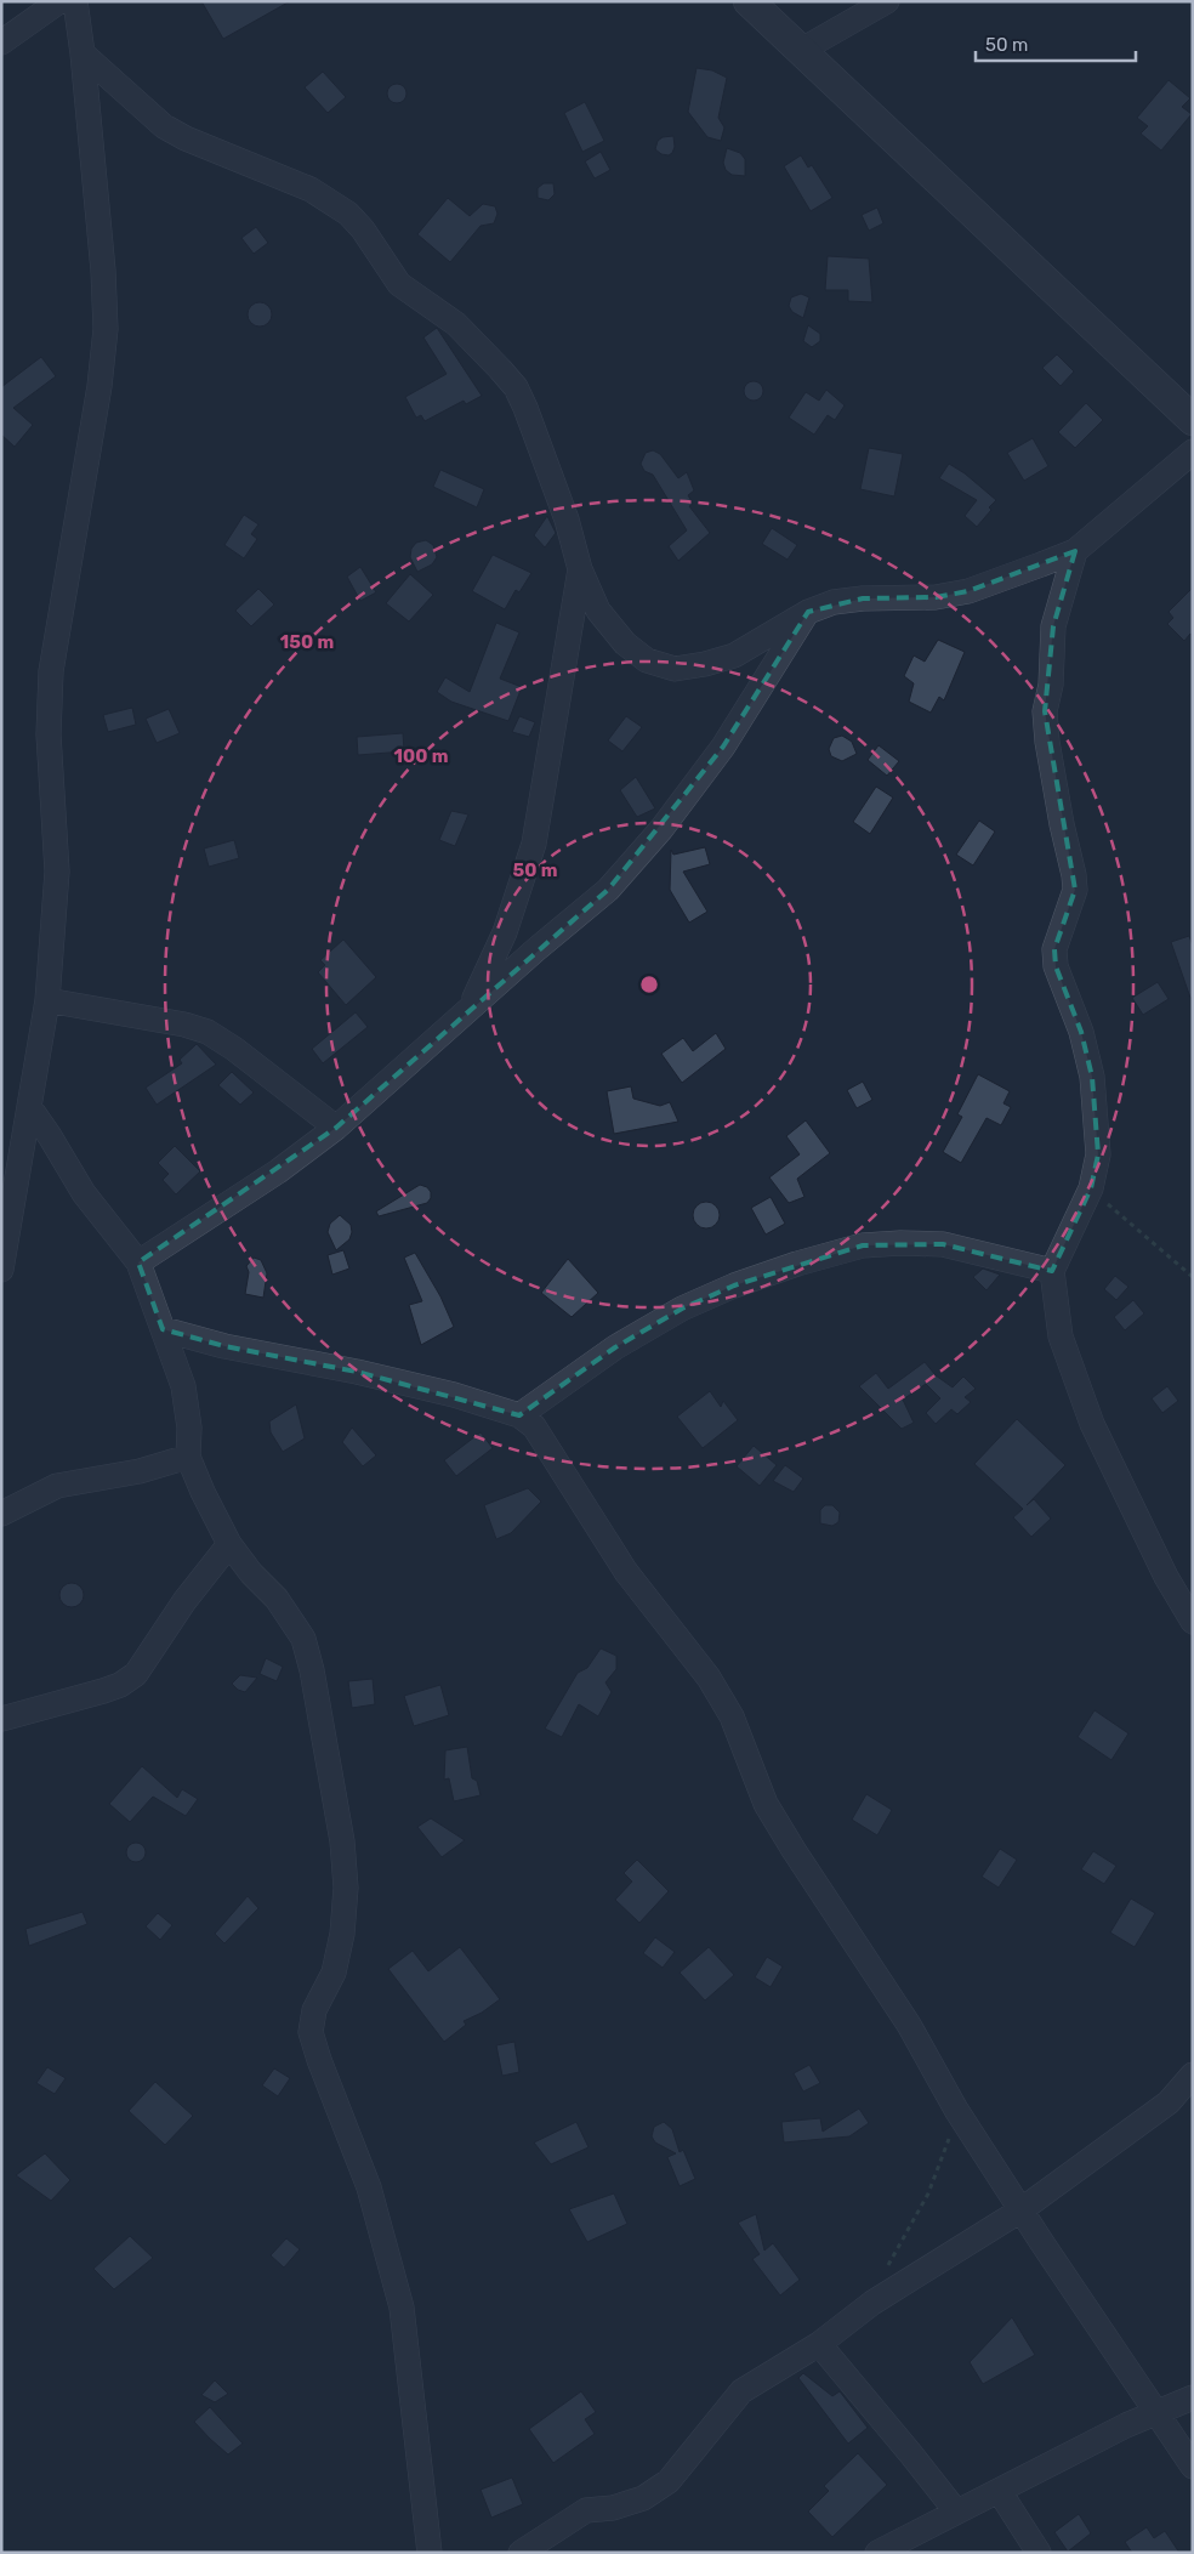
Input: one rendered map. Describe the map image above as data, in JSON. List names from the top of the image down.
{
  "scale_bar": "50 m",
  "rings": ["150 m", "100 m", "50 m"]
}
